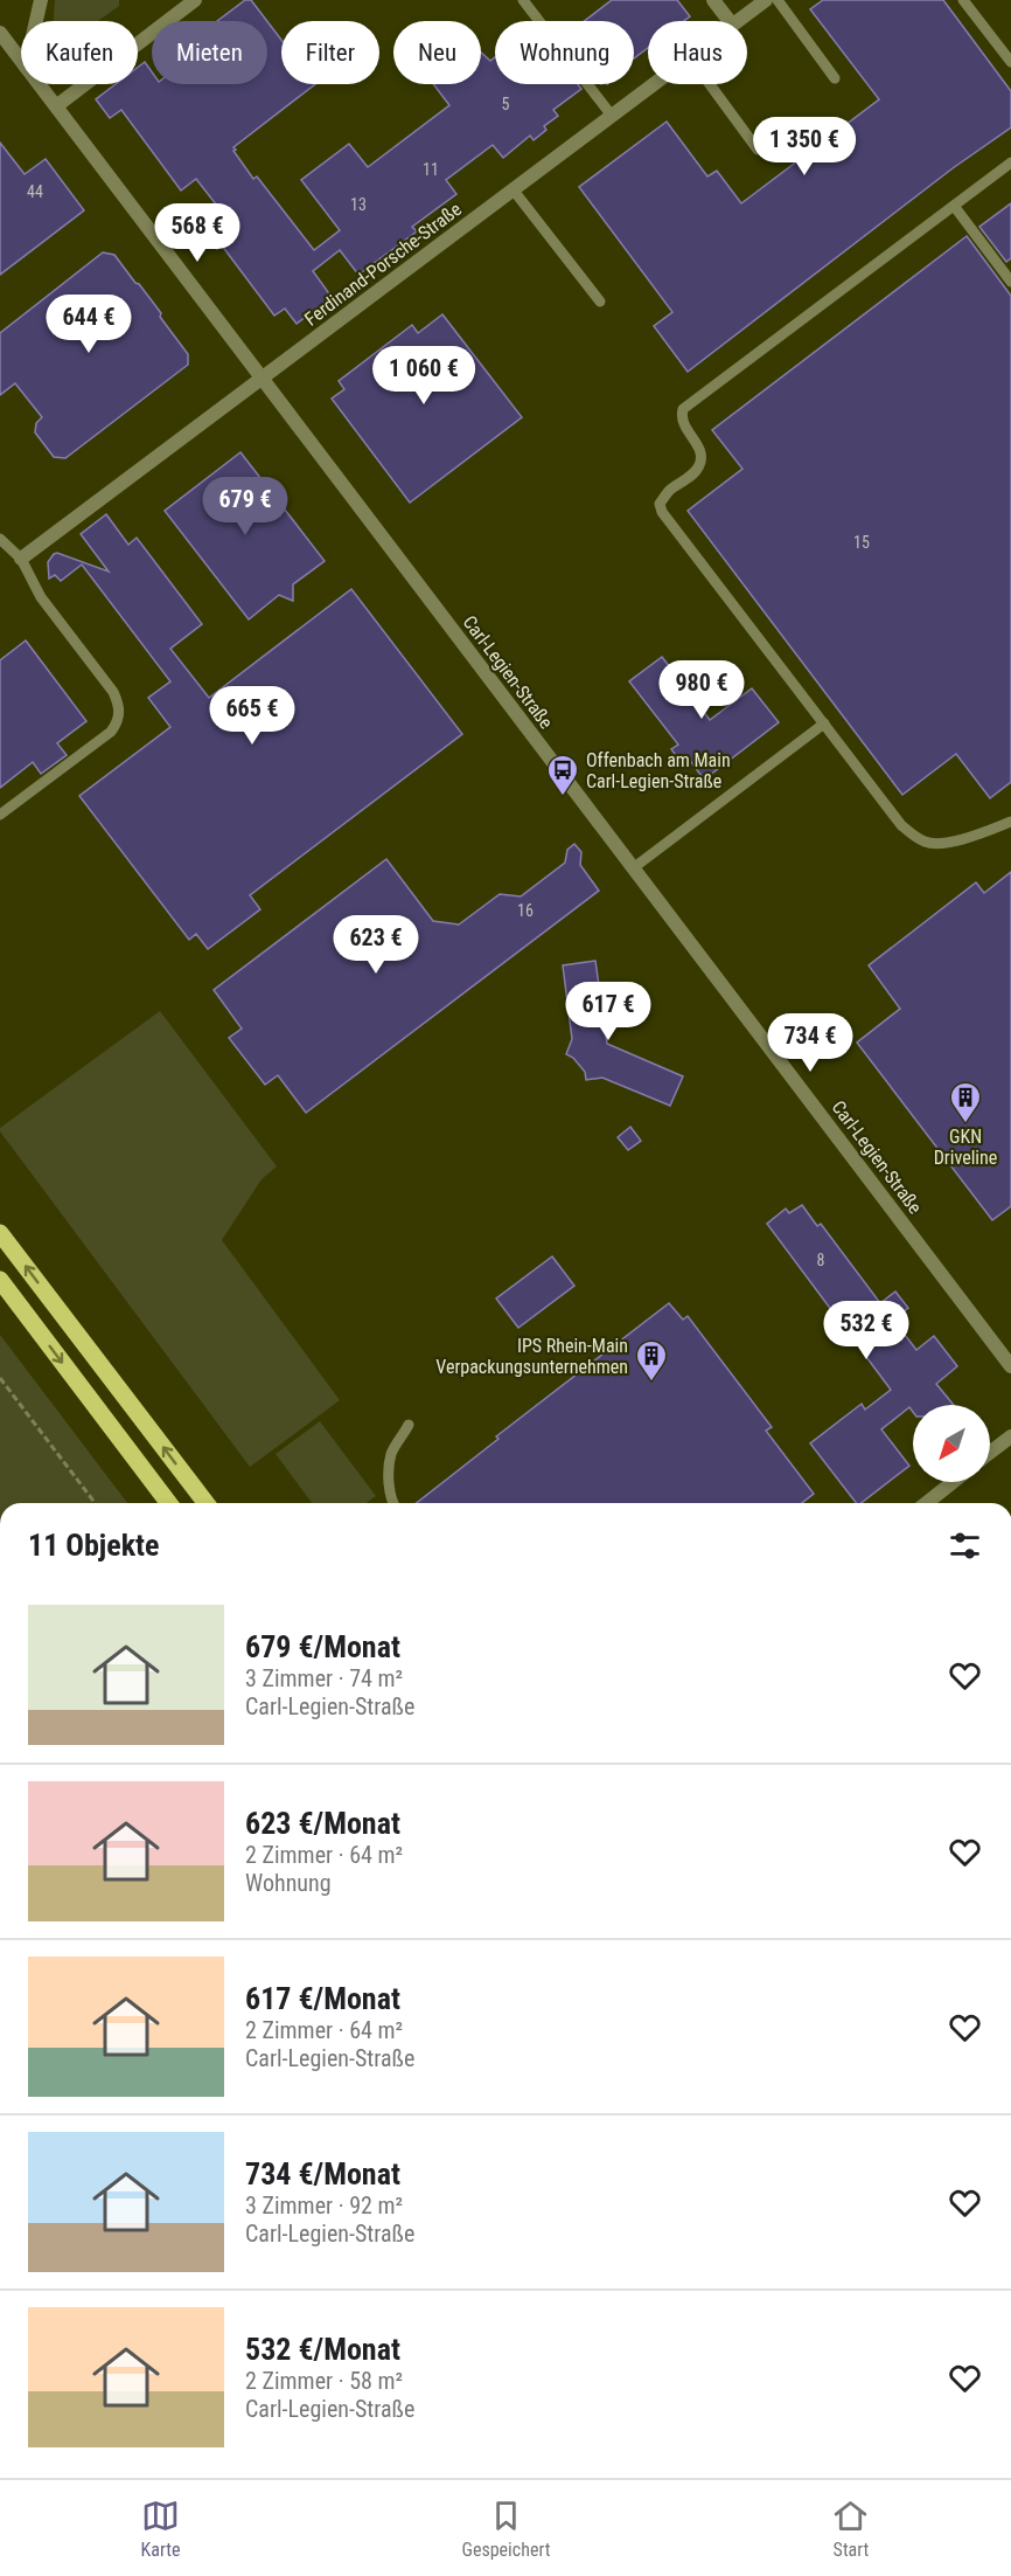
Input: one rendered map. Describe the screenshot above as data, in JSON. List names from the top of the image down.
{
  "streets": {
    "street": ["Ferdinand-Porsche-Straße", "Carl-Legien-Straße"]
  },
  "crossings": [
    ["Ferdinand-Porsche-Straße", "Carl-Legien-Straße"]
  ],
  "places": {
    "bus stop": ["Offenbach am Main Carl-Legien-Straße"],
    "building": ["GKN Driveline", "IPS Rhein-Main Verpackungsunternehmen"]
  },
  "house_numbers": [
    "5",
    "11",
    "44",
    "13",
    "15",
    "16",
    "8"
  ],
  "north": "bottom left",
  "page": {
    "chip": [
      "Kaufen",
      "Mieten",
      "Filter",
      "Neu",
      "Wohnung",
      "Haus"
    ],
    "price": [
      "1 350 €",
      "568 €",
      "644 €",
      "1 060 €",
      "679 €",
      "980 €",
      "665 €",
      "623 €",
      "617 €",
      "734 €",
      "532 €"
    ],
    "heading": "11 Objekte",
    "list": [
      {
        "name": "679 €/Monat",
        "note": "3 Zimmer · 74 m² · Carl-Legien-Straße"
      },
      {
        "name": "623 €/Monat",
        "note": "2 Zimmer · 64 m² · Wohnung"
      },
      {
        "name": "617 €/Monat",
        "note": "2 Zimmer · 64 m² · Carl-Legien-Straße"
      },
      {
        "name": "734 €/Monat",
        "note": "3 Zimmer · 92 m² · Carl-Legien-Straße"
      },
      {
        "name": "532 €/Monat",
        "note": "2 Zimmer · 58 m² · Carl-Legien-Straße"
      }
    ],
    "tabs": ["Karte", "Gespeichert", "Start"]
  }
}
